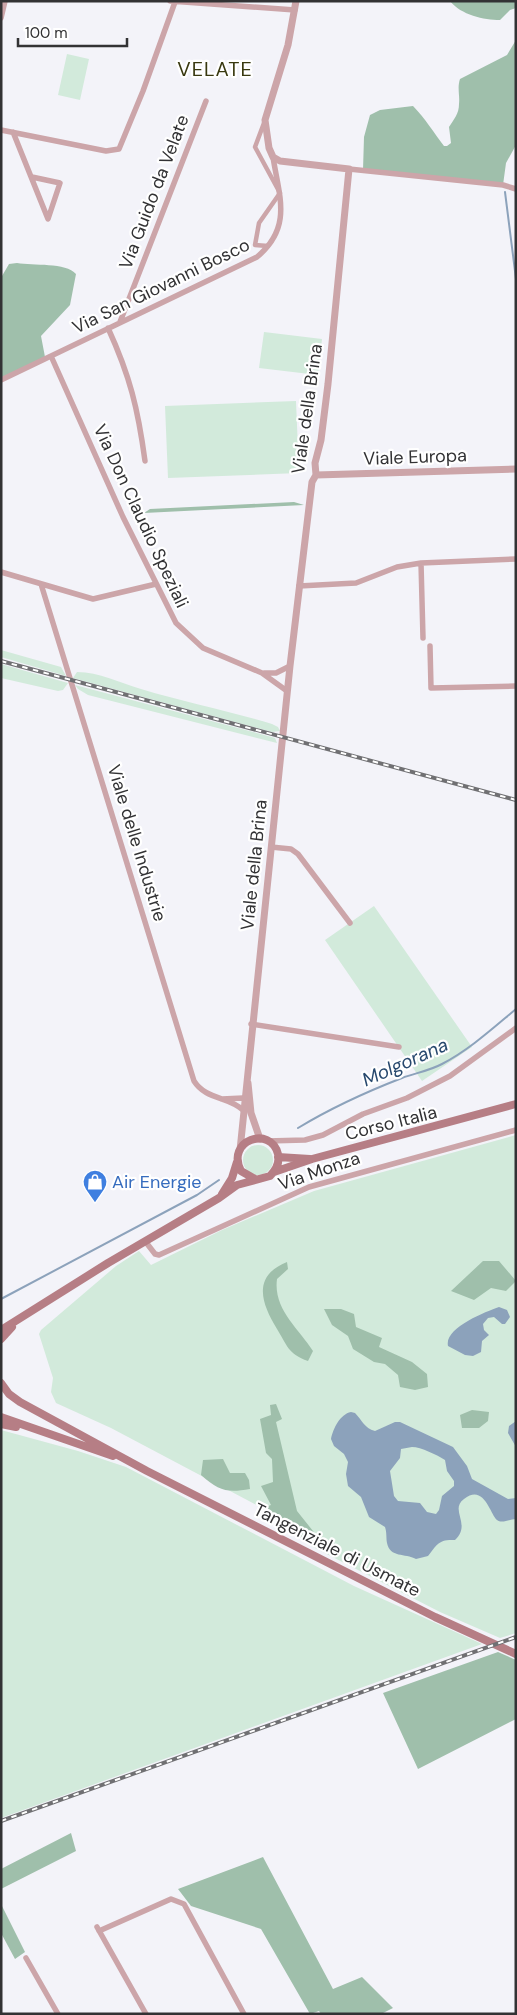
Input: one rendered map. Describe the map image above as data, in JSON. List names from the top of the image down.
{
  "streets": {
    "main road": ["Corso Italia", "Tangenziale di Usmate"],
    "street": [
      "Via Guido da Velate",
      "Via San Giovanni Bosco",
      "Viale della Brina",
      "Viale Europa",
      "Via Don Claudio Speziali",
      "Viale delle Industrie",
      "Via Monza"
    ]
  },
  "crossings": [
    ["Via Guido da Velate", "Via San Giovanni Bosco"],
    ["Via San Giovanni Bosco", "Via Don Claudio Speziali"],
    ["Viale della Brina", "Viale Europa"],
    ["Viale della Brina", "Via Don Claudio Speziali"],
    ["Viale della Brina", "Viale delle Industrie"],
    ["Viale della Brina", "Corso Italia"]
  ],
  "districts": ["VELATE"],
  "water": ["Molgorana"],
  "places": {
    "shop": ["Air Energie"]
  },
  "scale_bar": "100 m"
}
